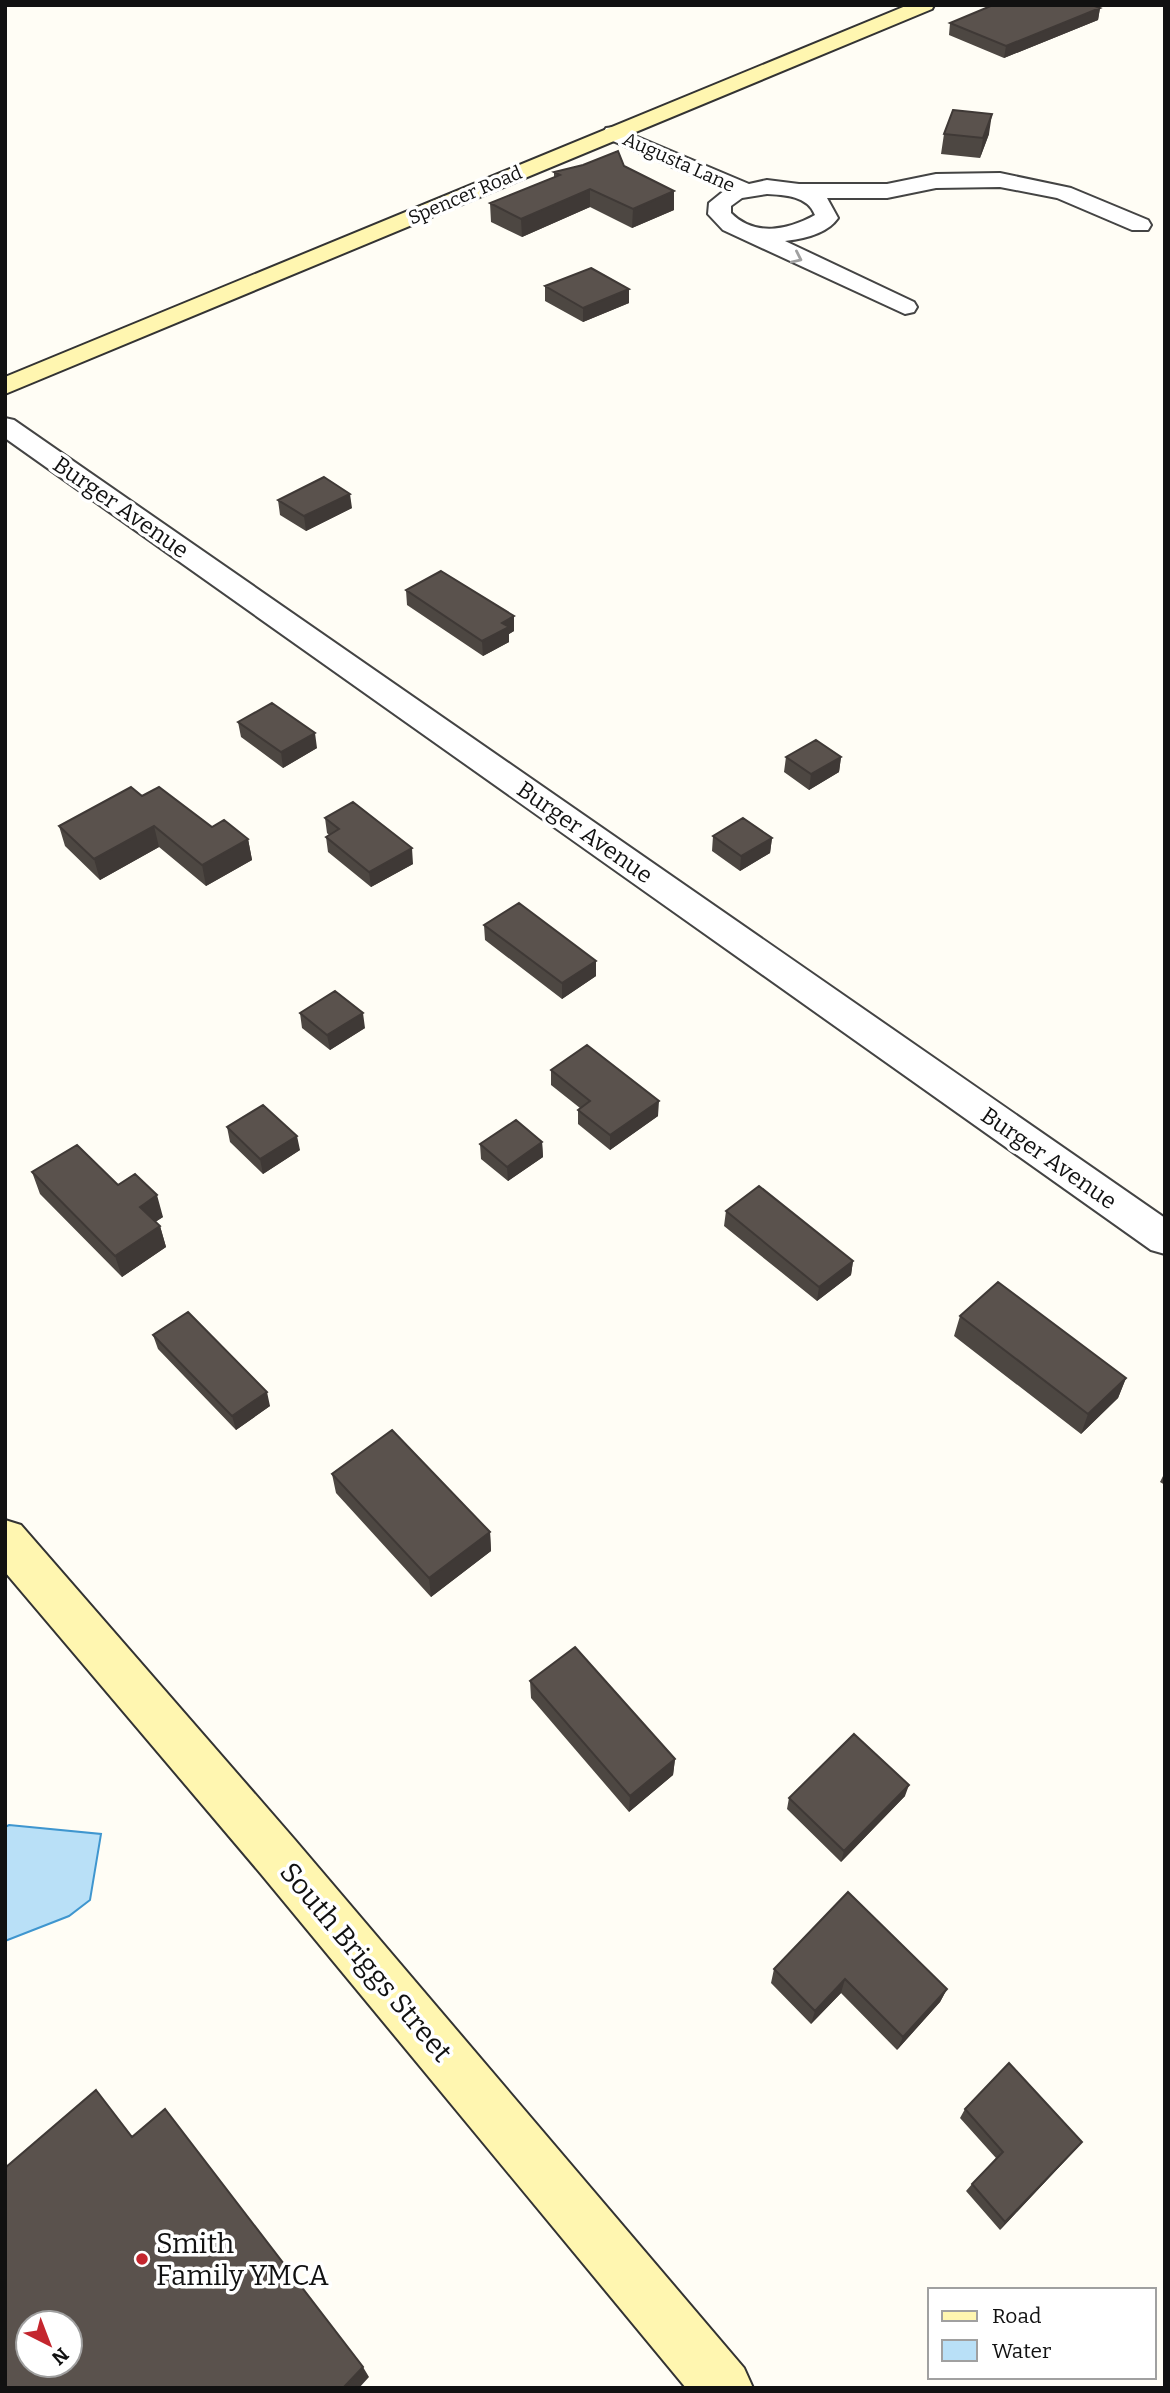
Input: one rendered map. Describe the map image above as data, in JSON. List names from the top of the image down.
{
  "streets": {
    "street": [
      "Augusta Lane",
      "Spencer Road",
      "Burger Avenue",
      "South Briggs Street"
    ]
  },
  "crossings": [
    ["Augusta Lane", "Spencer Road"]
  ],
  "places": ["Smith Family YMCA"],
  "legend": ["Road", "Water"],
  "north": "bottom right"
}
